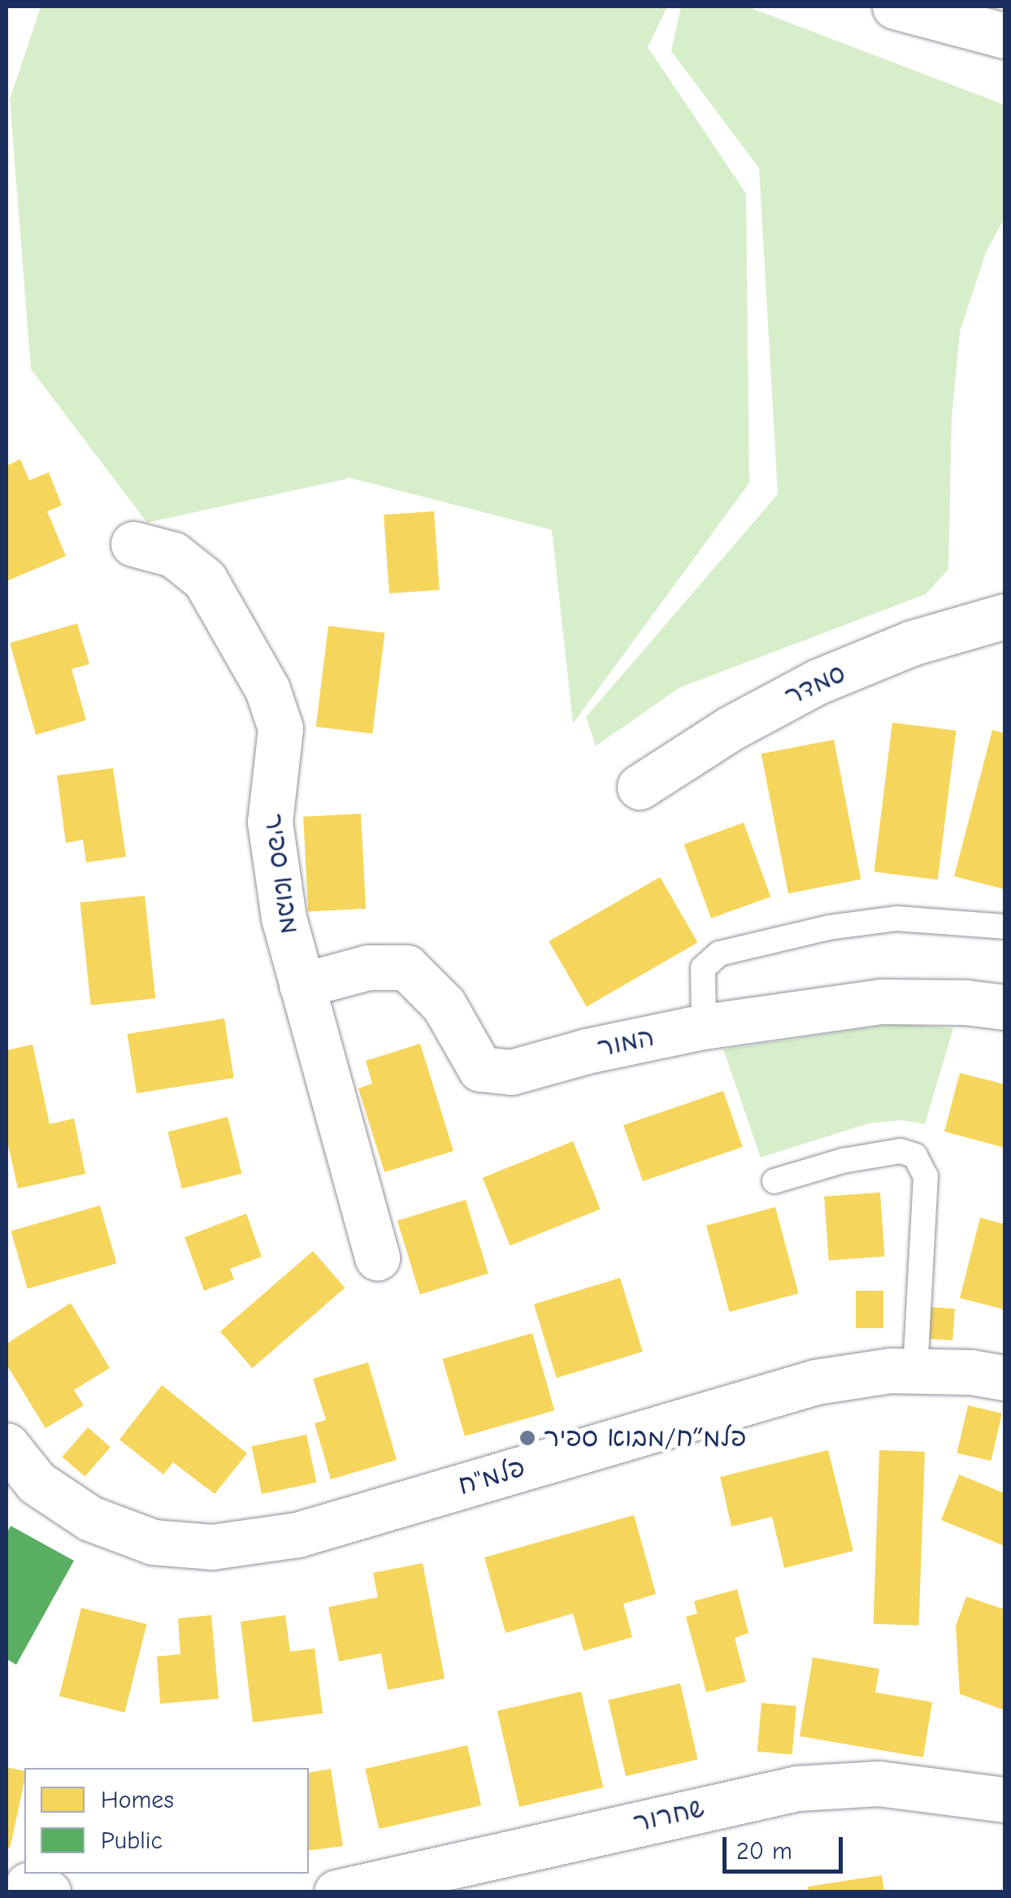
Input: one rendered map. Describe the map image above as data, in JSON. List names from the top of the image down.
{
  "streets": {
    "street": [
      "סמדר",
      "מבוא ספיר",
      "המור",
      "פלמ\"ח",
      "שחרור"
    ]
  },
  "crossings": [
    ["מבוא ספיר", "המור"]
  ],
  "places": ["פלמ״ח/מבוא ספיר"],
  "legend": ["Homes", "Public"],
  "scale_bar": "20 m"
}
